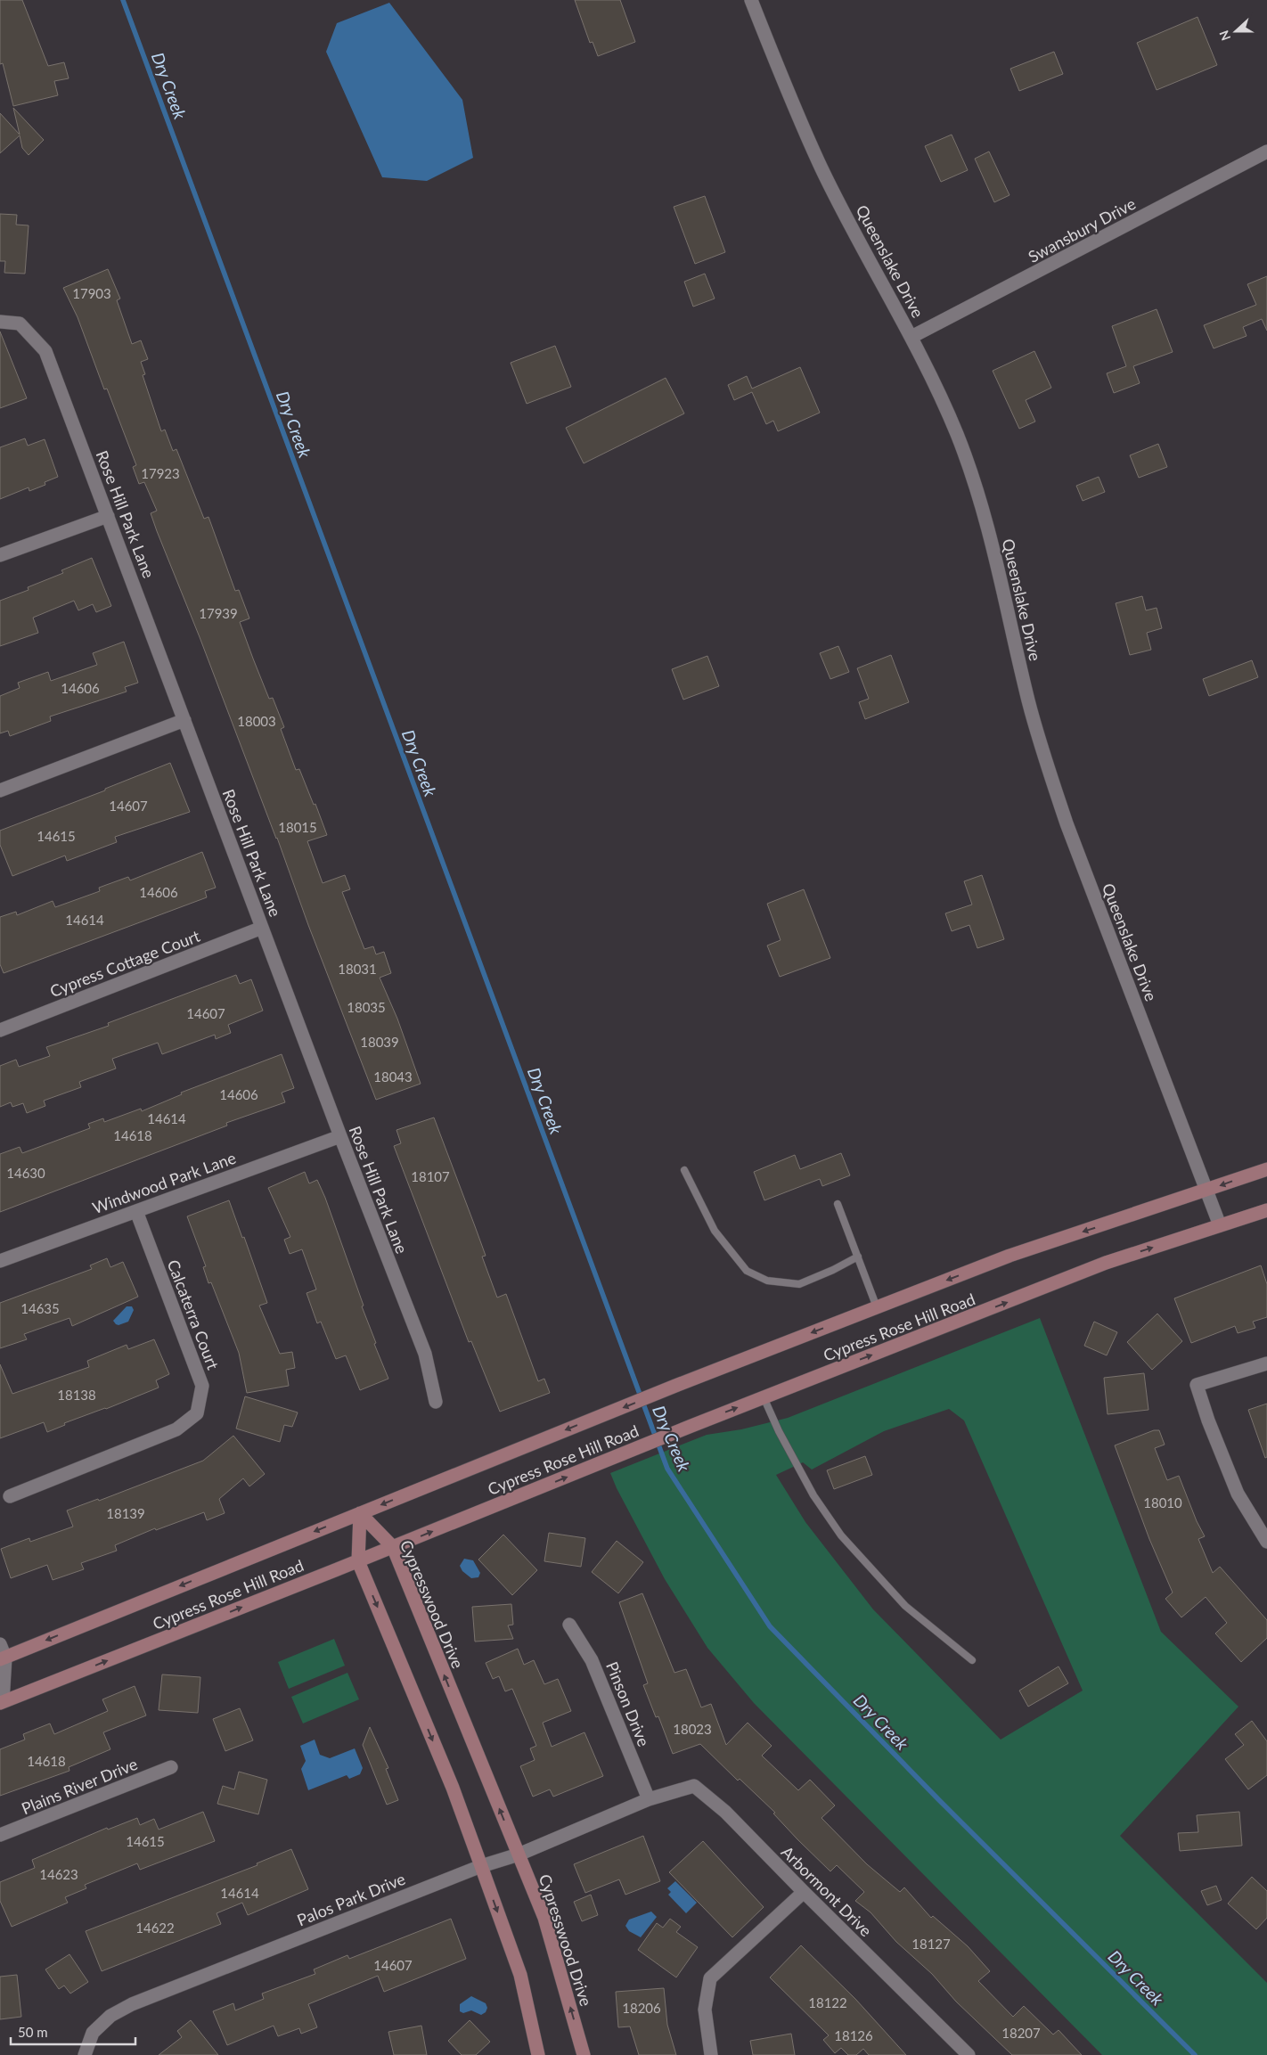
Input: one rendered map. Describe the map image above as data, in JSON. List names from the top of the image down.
{
  "streets": {
    "main road": ["Cypress Rose Hill Road", "Cypresswood Drive"],
    "street": [
      "Swansbury Drive",
      "Queenslake Drive",
      "Rose Hill Park Lane",
      "Cypress Cottage Court",
      "Windwood Park Lane",
      "Calcaterra Court",
      "Pinson Drive",
      "Plains River Drive",
      "Arbormont Drive",
      "Palos Park Drive"
    ]
  },
  "crossings": [
    ["Swansbury Drive", "Queenslake Drive"],
    ["Queenslake Drive", "Cypress Rose Hill Road"],
    ["Rose Hill Park Lane", "Cypress Cottage Court"],
    ["Rose Hill Park Lane", "Windwood Park Lane"],
    ["Windwood Park Lane", "Calcaterra Court"],
    ["Cypress Rose Hill Road", "Cypresswood Drive"],
    ["Cypresswood Drive", "Palos Park Drive"],
    ["Pinson Drive", "Arbormont Drive"],
    ["Pinson Drive", "Palos Park Drive"],
    ["Arbormont Drive", "Palos Park Drive"]
  ],
  "water": ["Dry Creek"],
  "house_numbers": [
    "17903",
    "17923",
    "17939",
    "14606",
    "18003",
    "14607",
    "18015",
    "14615",
    "14606",
    "14614",
    "18031",
    "18035",
    "14607",
    "18039",
    "18043",
    "14606",
    "14614",
    "14618",
    "14630",
    "18107",
    "14635",
    "18138",
    "18010",
    "18139",
    "18023",
    "14618",
    "14615",
    "14623",
    "14614",
    "14622",
    "18127",
    "14607",
    "18122",
    "18206",
    "18207",
    "18126"
  ],
  "scale_bar": "50 m",
  "north": "left"
}
